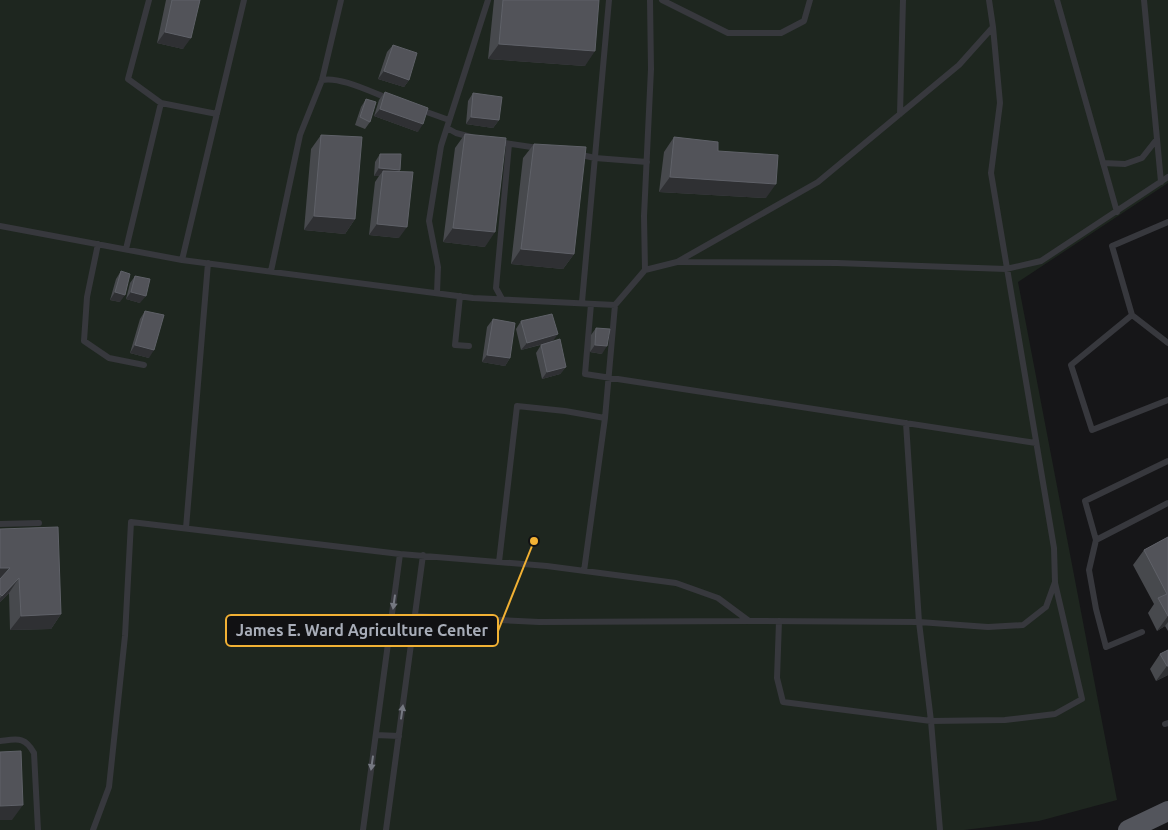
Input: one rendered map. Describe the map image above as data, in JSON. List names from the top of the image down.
{
  "places": ["James E. Ward Agriculture Center"]
}
